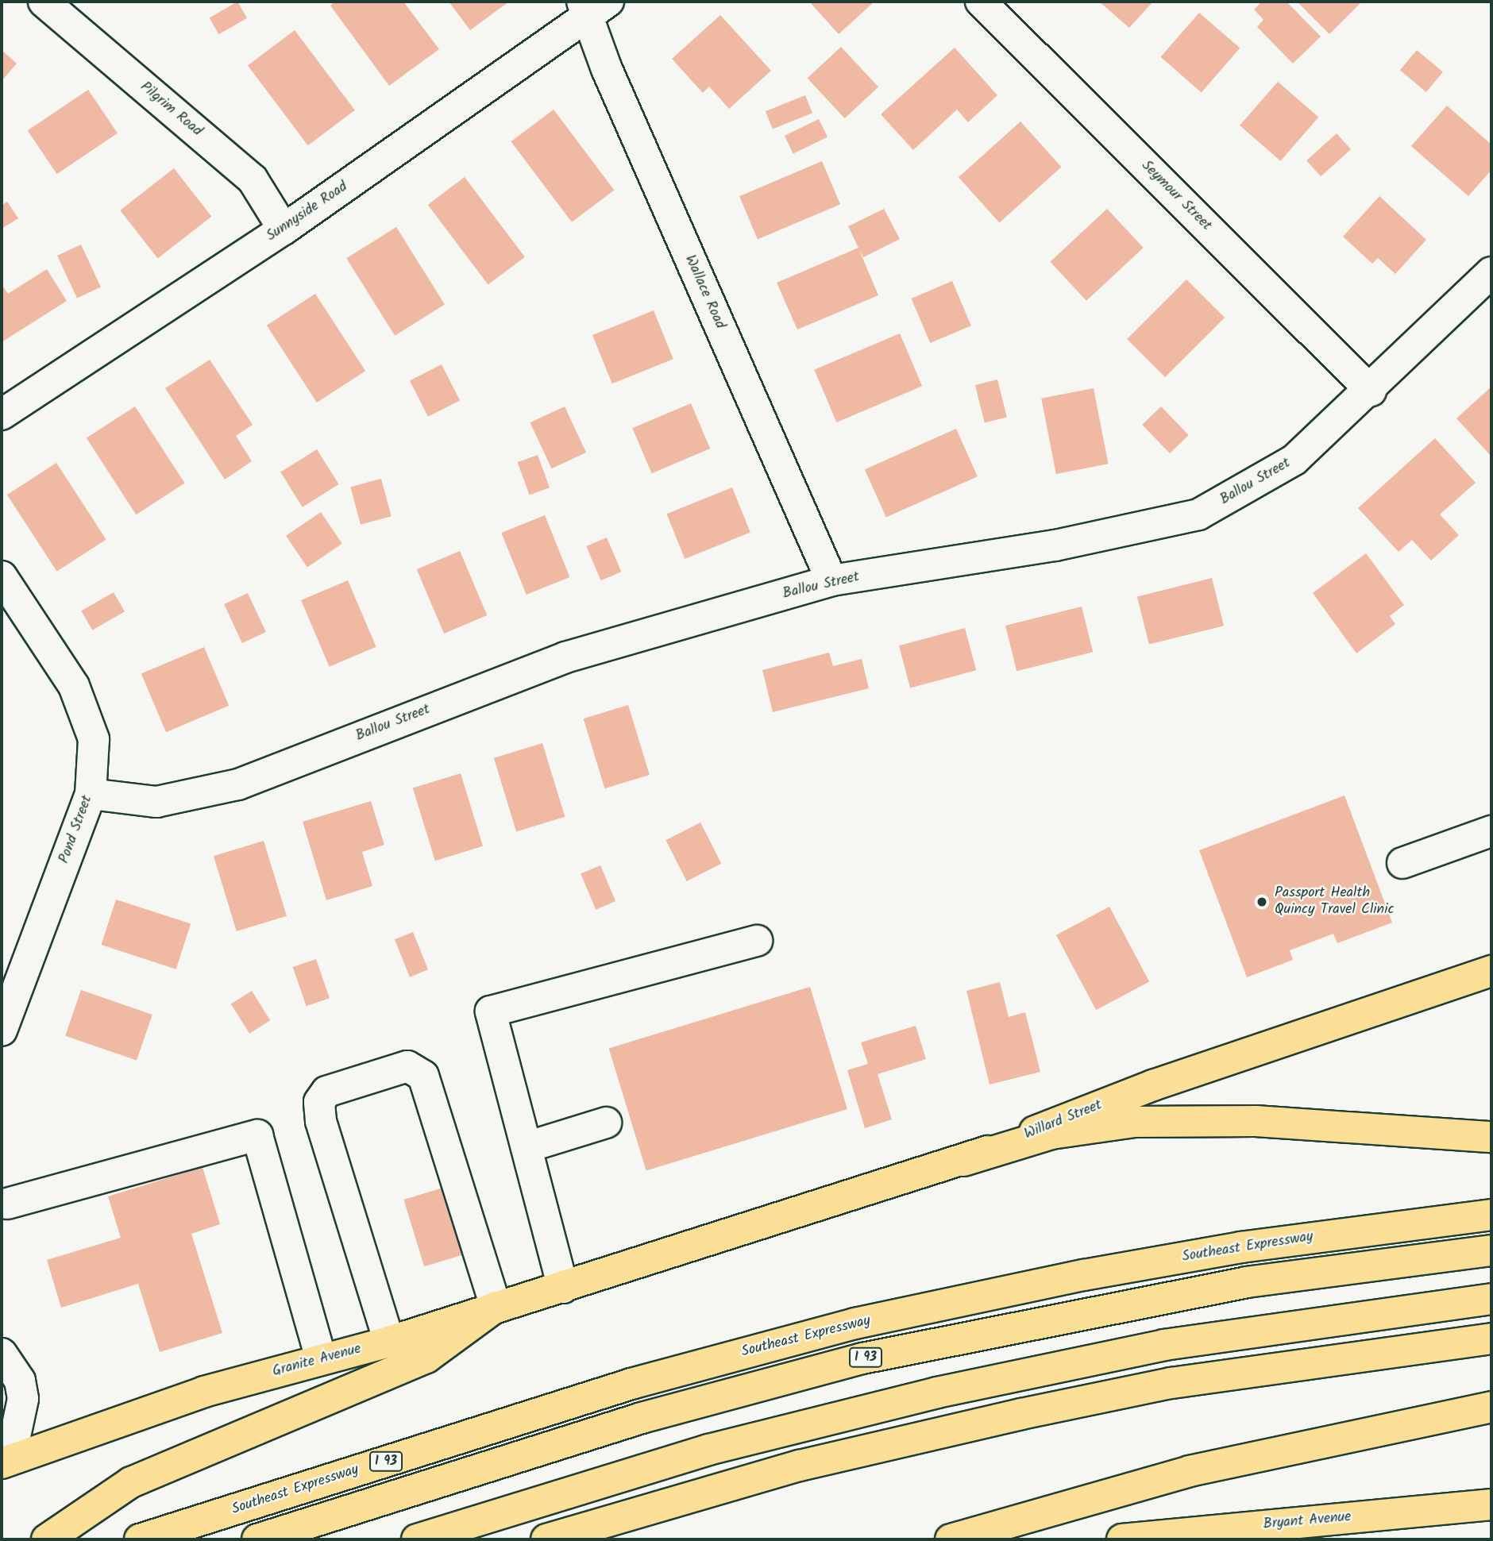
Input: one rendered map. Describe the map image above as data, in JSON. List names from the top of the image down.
{
  "streets": {
    "main road": [
      "Willard Street",
      "Southeast Expressway",
      "I 93",
      "Granite Avenue",
      "Bryant Avenue"
    ],
    "street": [
      "Pilgrim Road",
      "Seymour Street",
      "Sunnyside Road",
      "Wallace Road",
      "Ballou Street",
      "Pond Street"
    ]
  },
  "crossings": [
    ["Pilgrim Road", "Sunnyside Road"],
    ["Seymour Street", "Ballou Street"],
    ["Sunnyside Road", "Wallace Road"],
    ["Wallace Road", "Ballou Street"],
    ["Ballou Street", "Pond Street"],
    ["Willard Street", "Granite Avenue"]
  ],
  "places": ["Passport Health Quincy Travel Clinic"]
}
